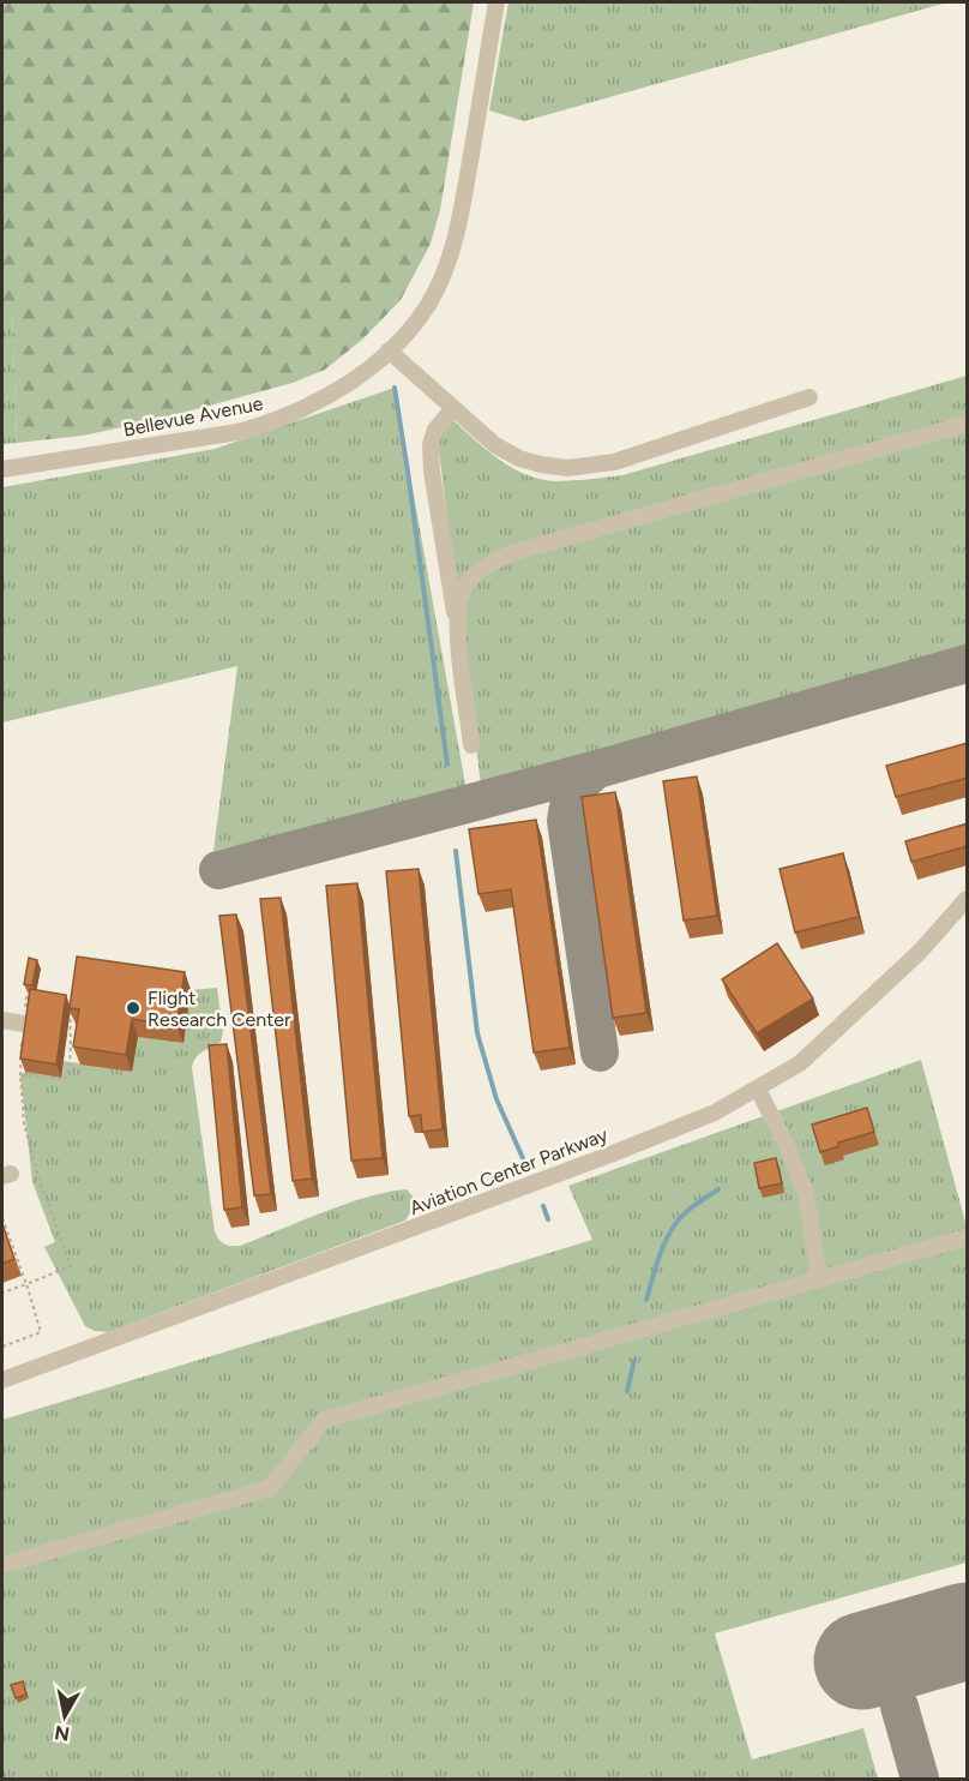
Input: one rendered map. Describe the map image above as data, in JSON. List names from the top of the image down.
{
  "streets": {
    "street": ["Bellevue Avenue", "Aviation Center Parkway"]
  },
  "places": ["Flight Research Center"],
  "north": "bottom"
}
